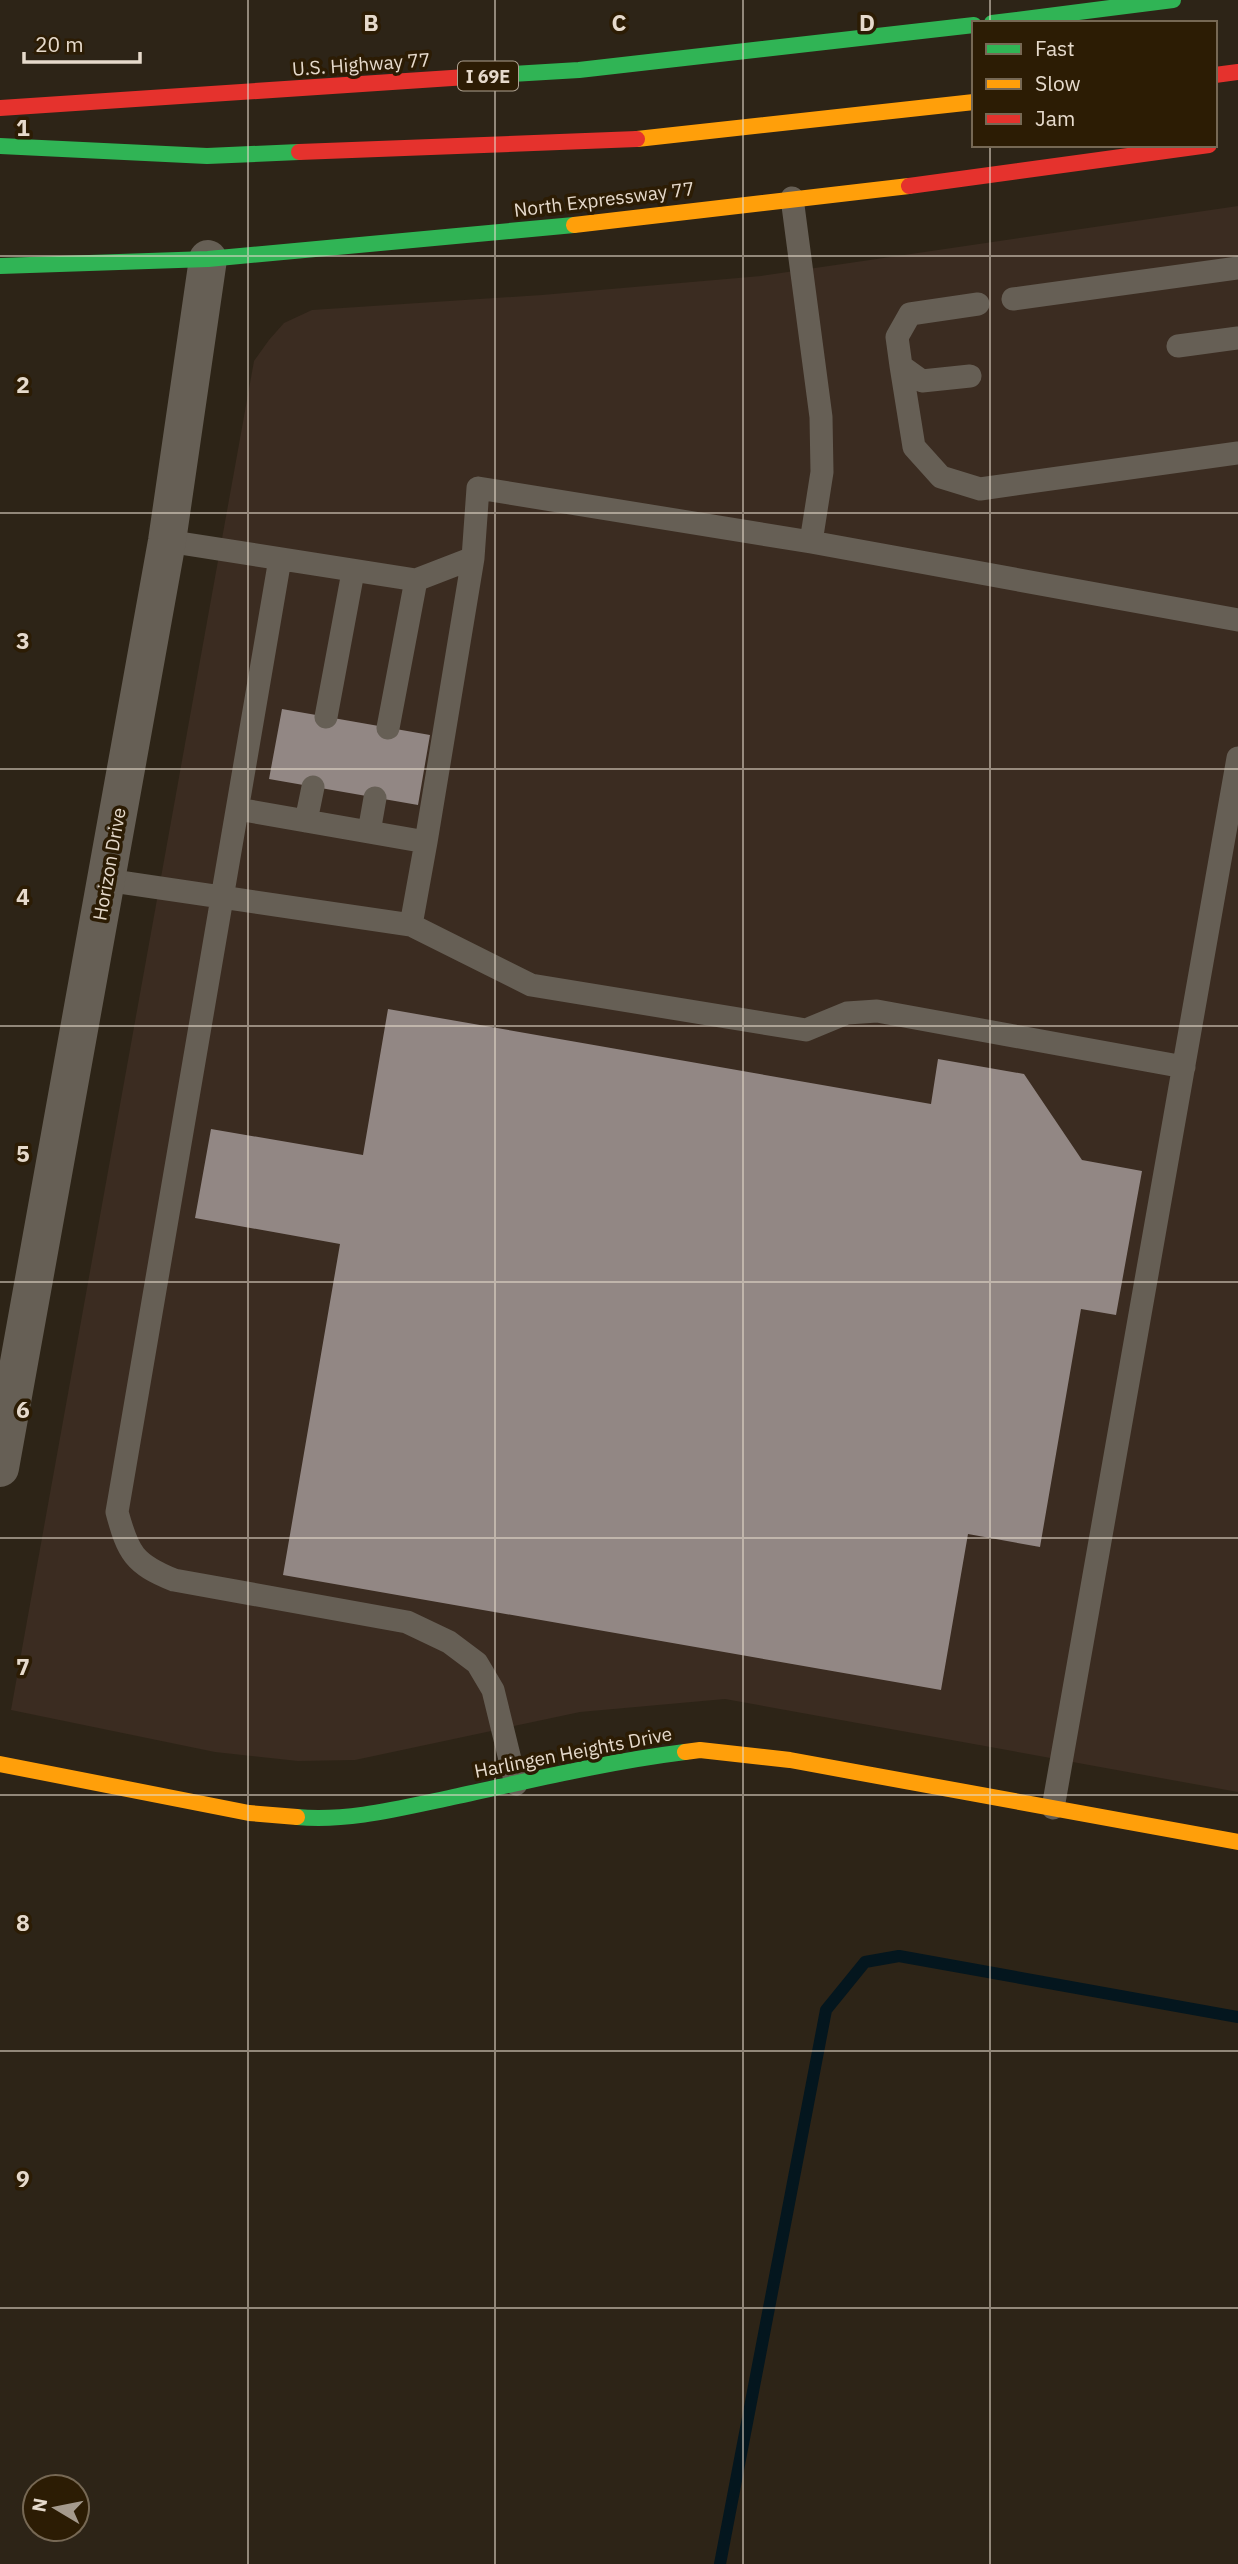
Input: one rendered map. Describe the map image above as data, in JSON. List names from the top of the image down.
{
  "streets": {
    "main road": [
      "U.S. Highway 77",
      "I 69E",
      "North Expressway 77",
      "Harlingen Heights Drive"
    ],
    "street": ["Horizon Drive"]
  },
  "crossings": [
    ["North Expressway 77", "Horizon Drive"]
  ],
  "legend": ["Fast", "Slow", "Jam"],
  "scale_bar": "20 m",
  "north": "left",
  "grid": {
    "columns": ["B", "C", "D"],
    "rows": [
      "1",
      "2",
      "3",
      "4",
      "5",
      "6",
      "7",
      "8",
      "9"
    ]
  }
}
